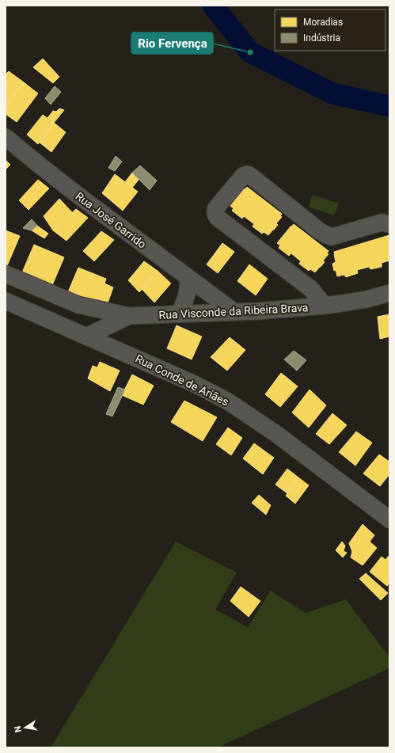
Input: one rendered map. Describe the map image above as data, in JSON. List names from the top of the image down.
{
  "streets": {
    "street": ["Rua José Garrido", "Rua Visconde da Ribeira Brava", "Rua Conde de Ariães"]
  },
  "crossings": [
    ["Rua José Garrido", "Rua Visconde da Ribeira Brava"]
  ],
  "places": ["Rio Fervença"],
  "legend": ["Moradias", "Indústria"],
  "north": "left"
}
